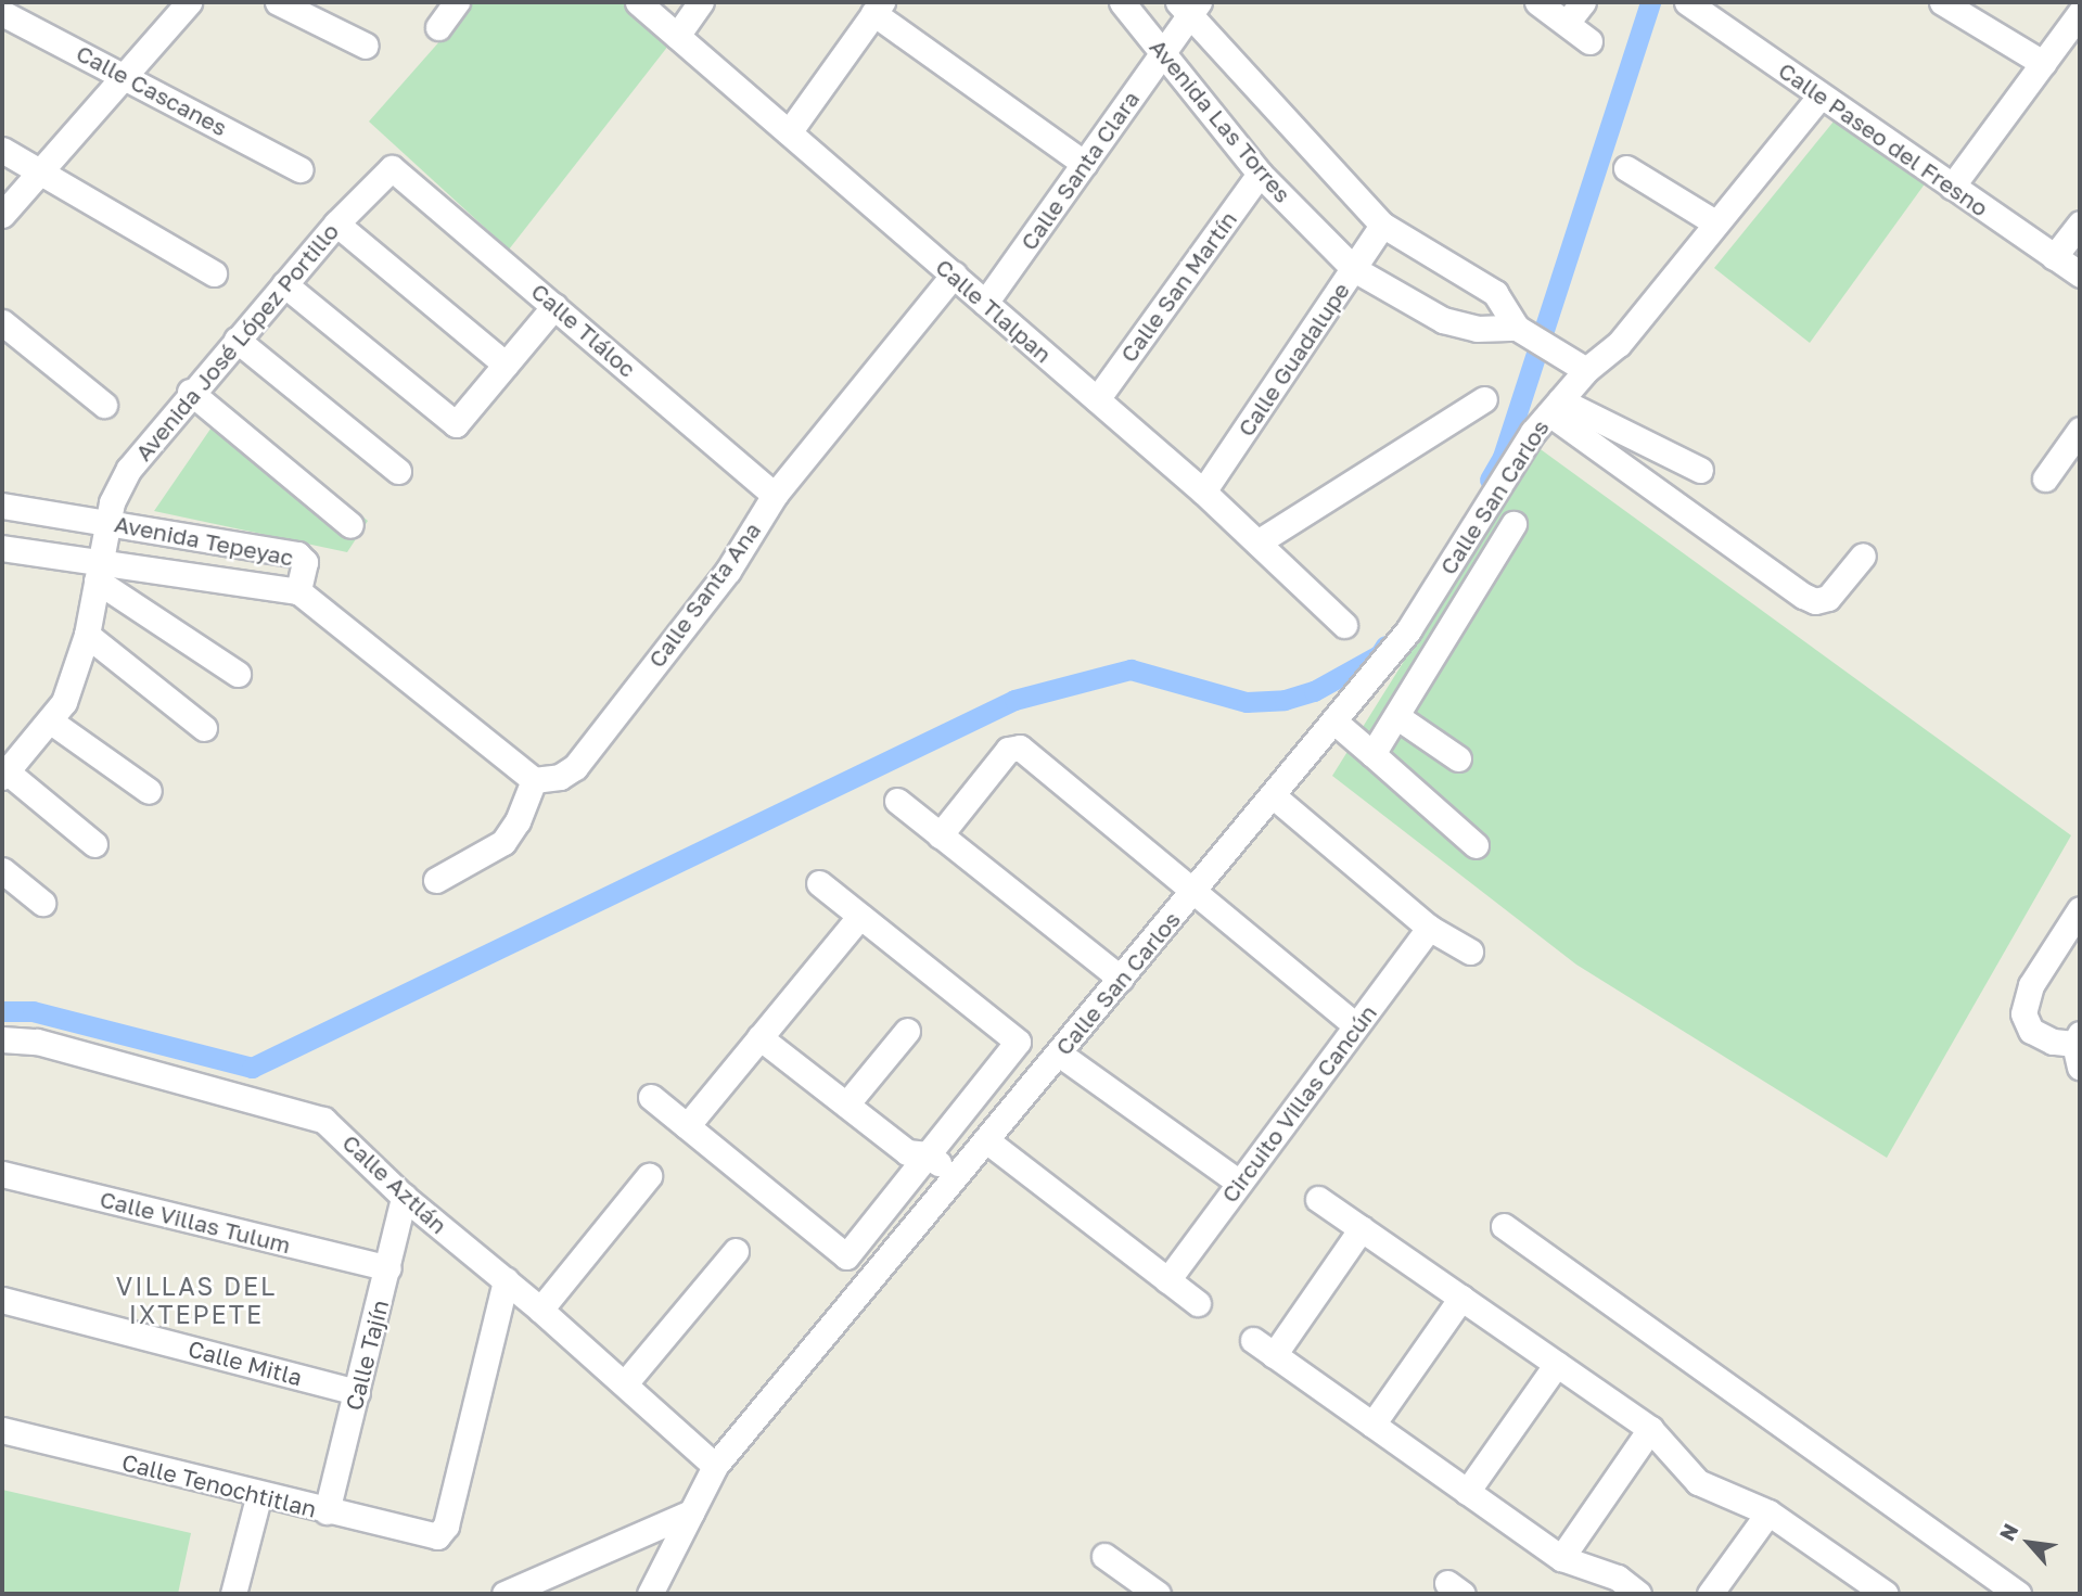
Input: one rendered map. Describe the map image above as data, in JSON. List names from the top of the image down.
{
  "streets": {
    "street": [
      "Calle Cascanes",
      "Avenida Las Torres",
      "Calle Paseo del Fresno",
      "Calle Santa Clara",
      "Calle San Martín",
      "Calle Tlalpan",
      "Calle Tláloc",
      "Avenida José López Portillo",
      "Calle Guadalupe",
      "Calle San Carlos",
      "Avenida Tepeyac",
      "Calle Santa Ana",
      "Circuito Villas Cancún",
      "Calle Aztlán",
      "Calle Villas Tulum",
      "Calle Tajín",
      "Calle Mitla",
      "Calle Tenochtitlan"
    ]
  },
  "crossings": [
    ["Avenida Las Torres", "Calle Santa Clara"],
    ["Avenida Las Torres", "Calle San Martín"],
    ["Avenida Las Torres", "Calle Guadalupe"],
    ["Avenida Las Torres", "Calle San Carlos"],
    ["Calle Paseo del Fresno", "Calle San Carlos"],
    ["Calle Santa Clara", "Calle Tlalpan"],
    ["Calle San Martín", "Calle Tlalpan"],
    ["Calle Tlalpan", "Calle Guadalupe"],
    ["Calle Tlalpan", "Calle Santa Ana"],
    ["Calle Tláloc", "Avenida José López Portillo"],
    ["Calle Tláloc", "Calle Santa Ana"],
    ["Avenida José López Portillo", "Avenida Tepeyac"],
    ["Calle San Carlos", "Calle Aztlán"],
    ["Calle Aztlán", "Calle Tajín"],
    ["Calle Aztlán", "Calle Tenochtitlan"],
    ["Calle Villas Tulum", "Calle Tajín"],
    ["Calle Tajín", "Calle Mitla"],
    ["Calle Tajín", "Calle Tenochtitlan"]
  ],
  "districts": ["VILLAS DEL IXTEPETE"],
  "north": "top left"
}
